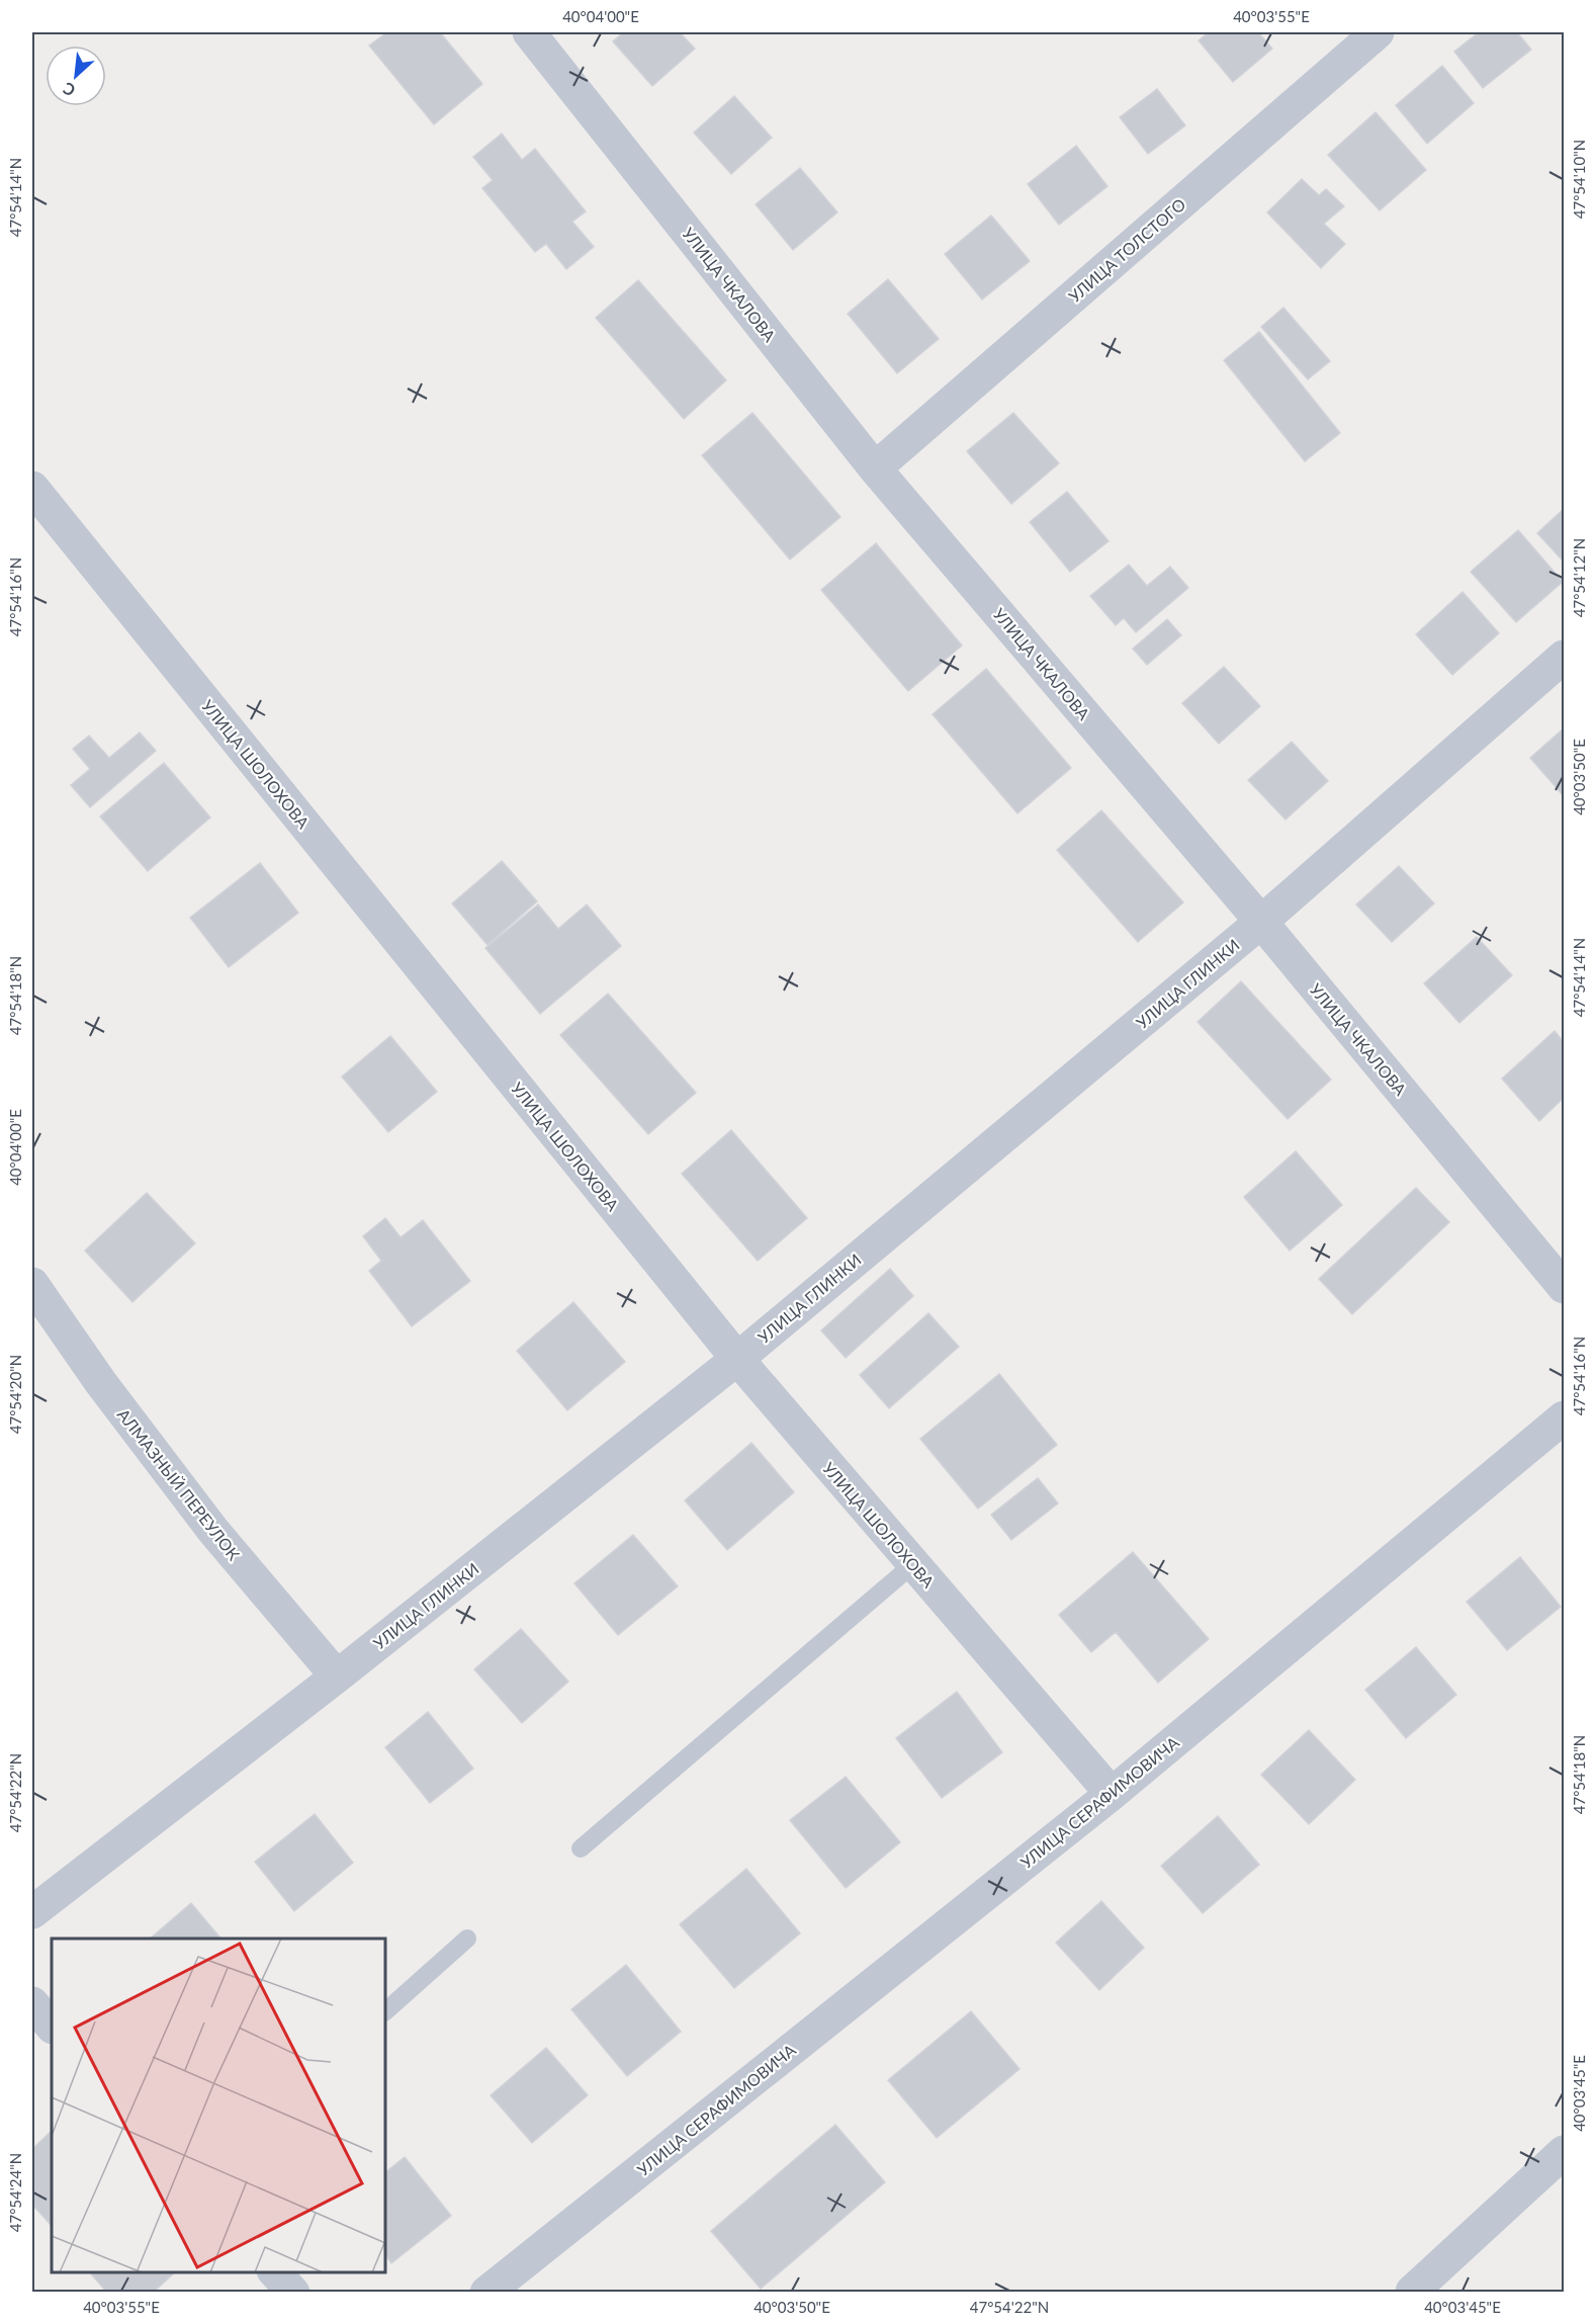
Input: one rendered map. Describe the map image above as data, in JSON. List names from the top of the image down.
{
  "streets": {
    "street": [
      "УЛИЦА ТОЛСТОГО",
      "УЛИЦА ЧКАЛОВА",
      "УЛИЦА ШОЛОХОВА",
      "УЛИЦА ГЛИНКИ",
      "АЛМАЗНЫЙ ПЕРЕУЛОК",
      "УЛИЦА СЕРАФИМОВИЧА"
    ]
  },
  "crossings": [
    ["УЛИЦА ТОЛСТОГО", "УЛИЦА ЧКАЛОВА"],
    ["УЛИЦА ЧКАЛОВА", "УЛИЦА ГЛИНКИ"],
    ["УЛИЦА ШОЛОХОВА", "УЛИЦА ГЛИНКИ"],
    ["УЛИЦА ШОЛОХОВА", "УЛИЦА СЕРАФИМОВИЧА"],
    ["УЛИЦА ГЛИНКИ", "АЛМАЗНЫЙ ПЕРЕУЛОК"]
  ],
  "north": "bottom left",
  "coordinates": [
    "40°04'00\"E",
    "40°03'55\"E",
    "47°54'10\"N",
    "47°54'14\"N",
    "47°54'12\"N",
    "47°54'16\"N",
    "40°03'50\"E",
    "47°54'18\"N",
    "47°54'20\"N",
    "47°54'22\"N",
    "40°03'45\"E",
    "47°54'24\"N"
  ]
}
